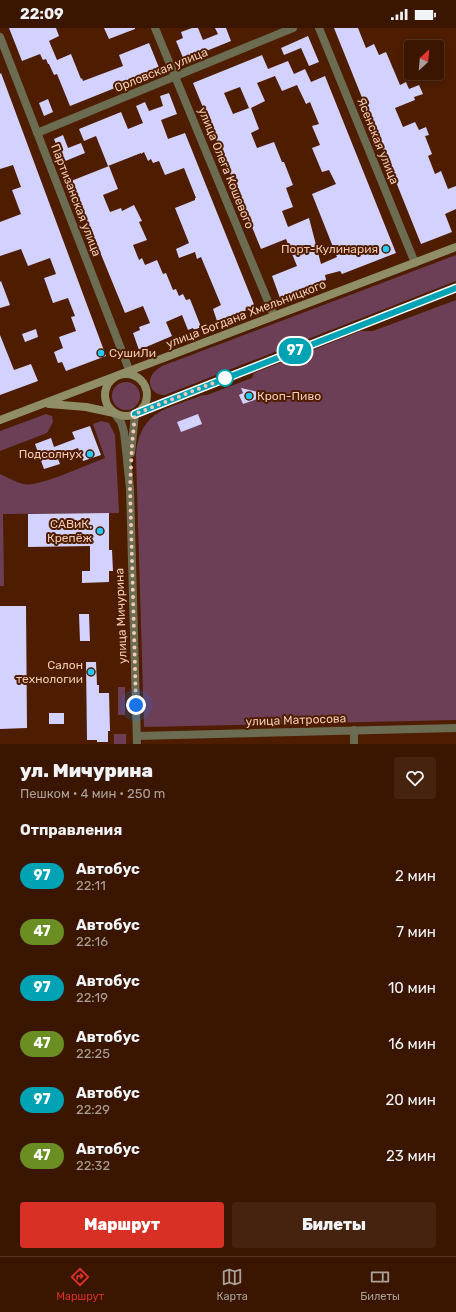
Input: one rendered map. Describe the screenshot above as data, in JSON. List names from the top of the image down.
{
  "streets": {
    "main road": ["улица Богдана Хмельницкого"],
    "street": [
      "Орловская улица",
      "Ясенская улица",
      "улица Олега Кошевого",
      "Партизанская улица",
      "улица Мичурина",
      "улица Матросова"
    ]
  },
  "crossings": [
    ["Орловская улица", "улица Олега Кошевого"],
    ["Орловская улица", "Партизанская улица"],
    ["Ясенская улица", "улица Богдана Хмельницкого"],
    ["улица Олега Кошевого", "улица Богдана Хмельницкого"],
    ["Партизанская улица", "улица Богдана Хмельницкого"],
    ["улица Богдана Хмельницкого", "улица Мичурина"],
    ["улица Мичурина", "улица Матросова"]
  ],
  "places": [
    "Порт-Кулинария",
    "СушиЛи",
    "Кроп-Пиво",
    "Подсолнух",
    "САВиК. Крепёж",
    "Салон технологии"
  ],
  "lines": ["bus line 97"],
  "north": "top right",
  "page": {
    "status": "22:09",
    "on_map": "97",
    "heading": [
      ["ул. Мичурина", "Пешком · 4 мин · 250 m"],
      "Отправления"
    ],
    "list": [
      {
        "mark": "97",
        "name": "Автобус",
        "note": "22:11",
        "value": "2 мин"
      },
      {
        "mark": "47",
        "name": "Автобус",
        "note": "22:16",
        "value": "7 мин"
      },
      {
        "mark": "97",
        "name": "Автобус",
        "note": "22:19",
        "value": "10 мин"
      },
      {
        "mark": "47",
        "name": "Автобус",
        "note": "22:25",
        "value": "16 мин"
      },
      {
        "mark": "97",
        "name": "Автобус",
        "note": "22:29",
        "value": "20 мин"
      },
      {
        "mark": "47",
        "name": "Автобус",
        "note": "22:32",
        "value": "23 мин"
      }
    ],
    "buttons": ["Маршрут", "Билеты"],
    "tabs": ["Маршрут", "Карта", "Билеты"]
  }
}
